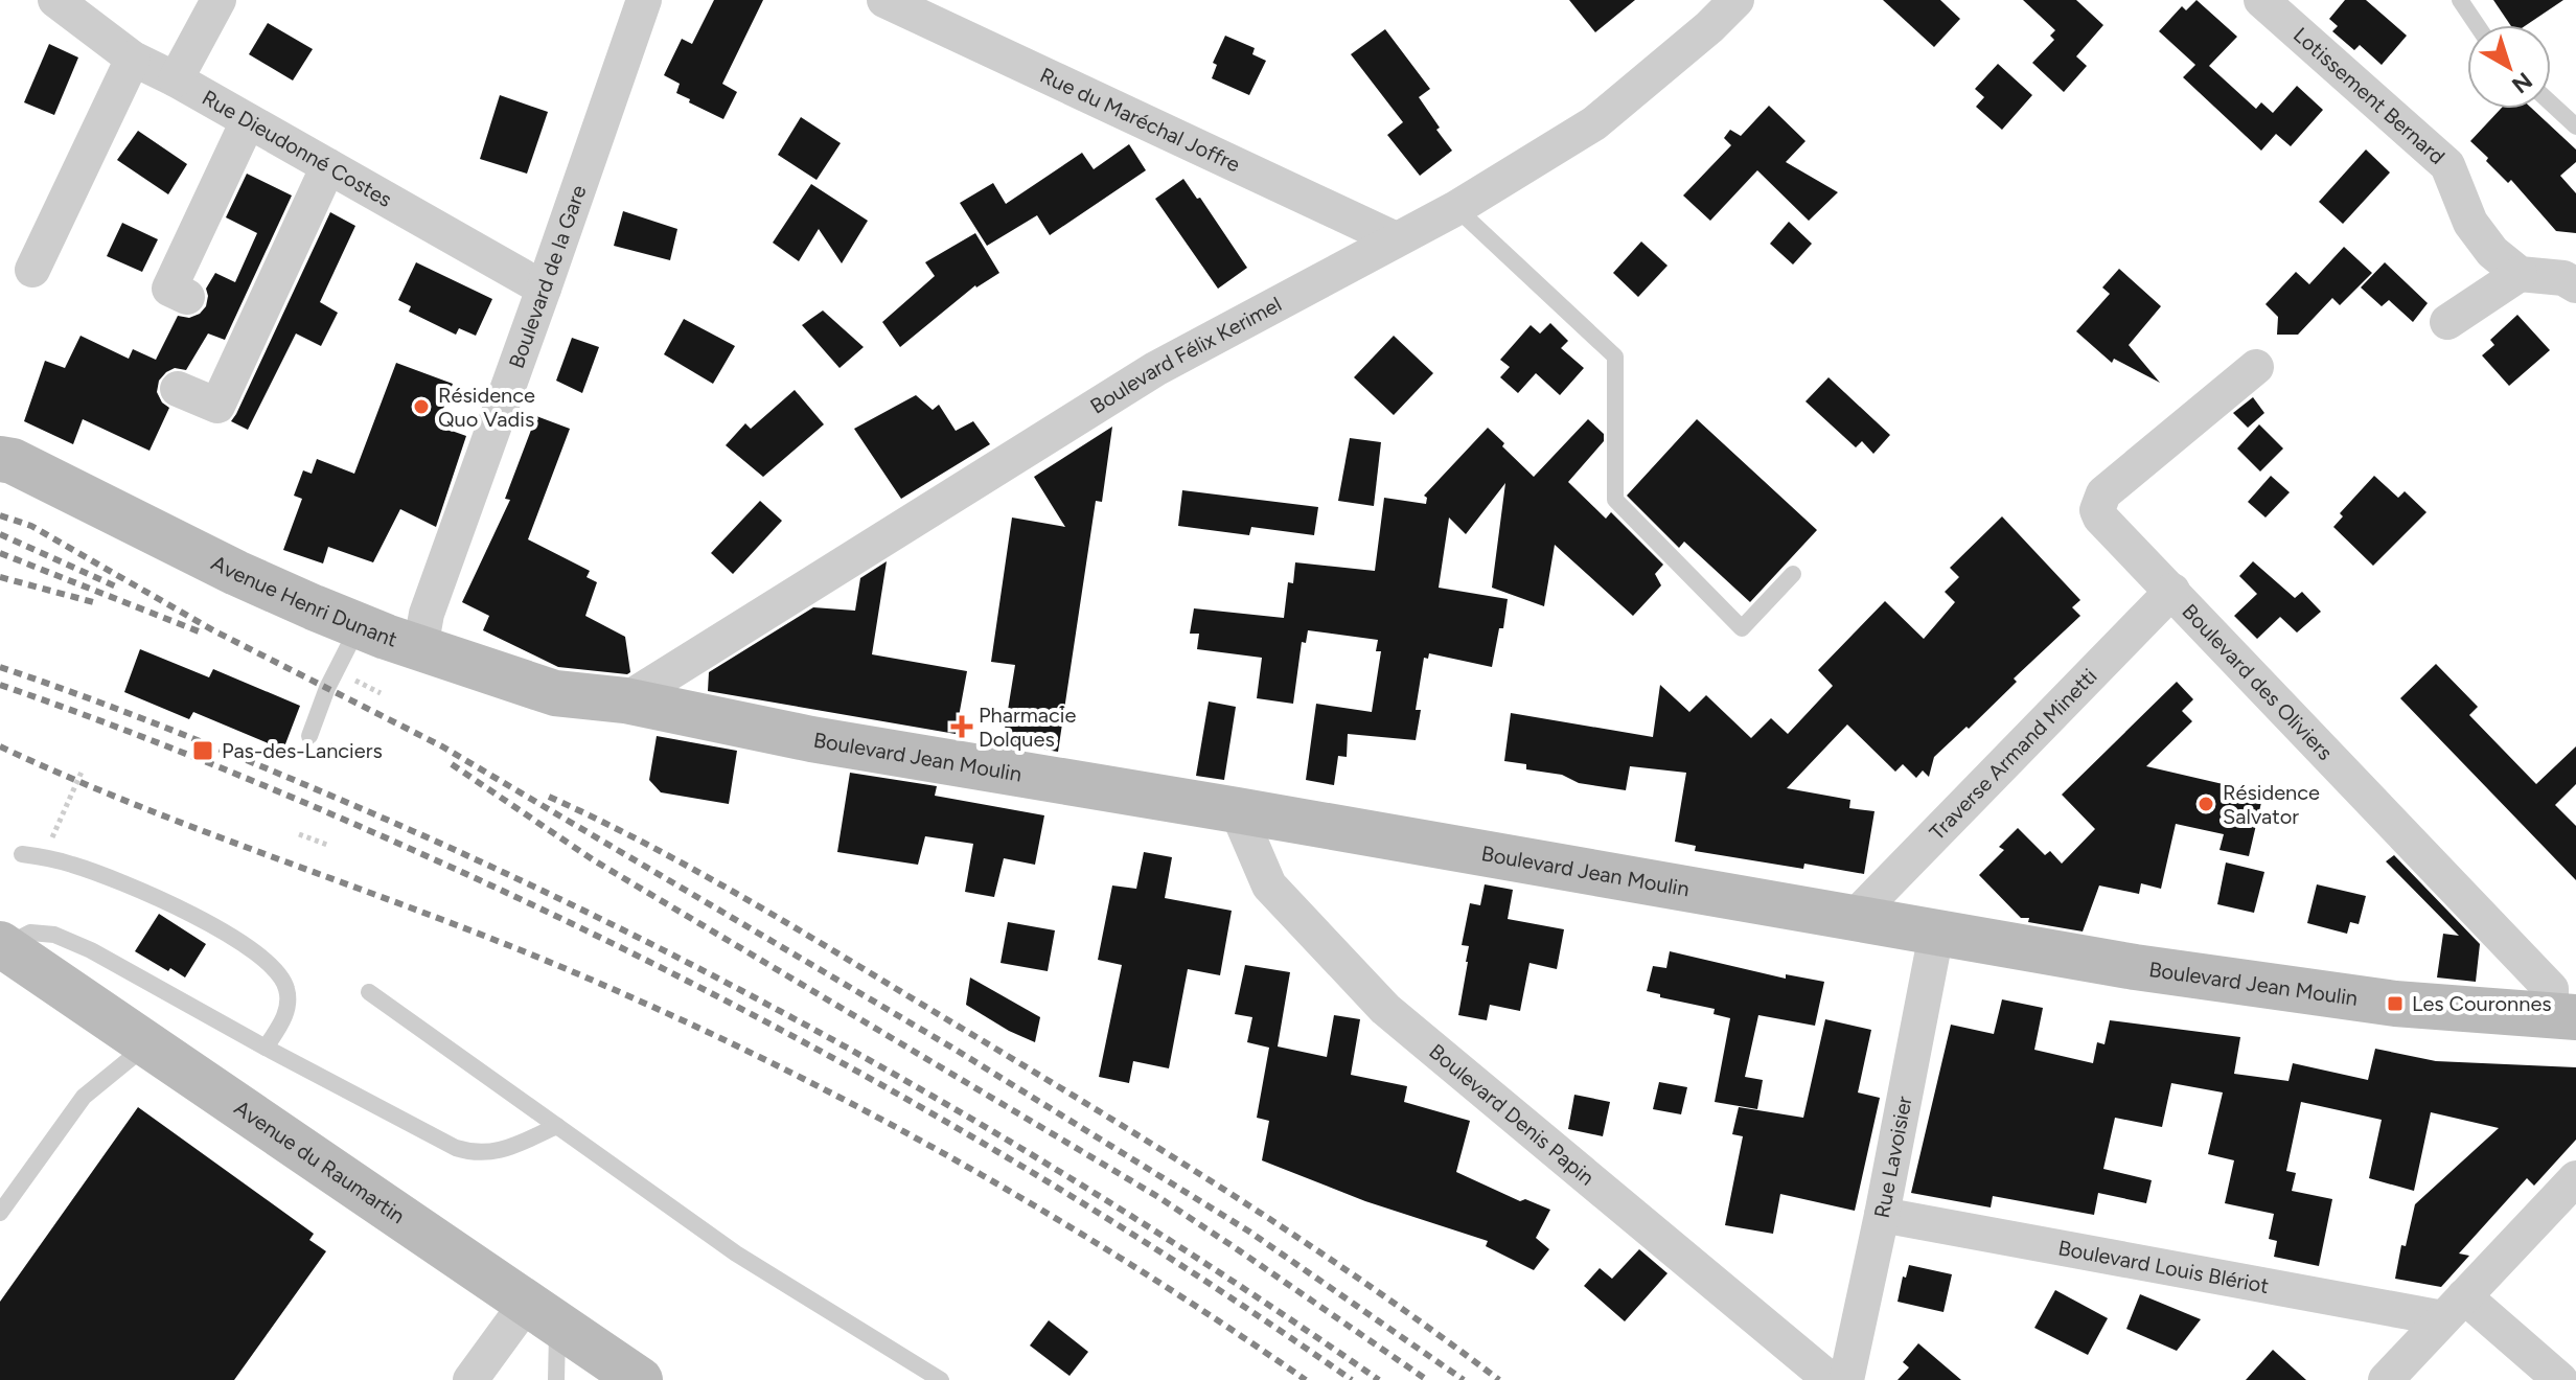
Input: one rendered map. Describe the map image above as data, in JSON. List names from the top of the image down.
{
  "streets": {
    "street": [
      "Lotissement Bernard",
      "Rue du Maréchal Joffre",
      "Rue Dieudonné Costes",
      "Boulevard de la Gare",
      "Boulevard Félix Kerimel",
      "Avenue Henri Dunant",
      "Boulevard des Oliviers",
      "Traverse Armand Minetti",
      "Boulevard Jean Moulin",
      "Boulevard Denis Papin",
      "Rue Lavoisier",
      "Avenue du Raumartin",
      "Boulevard Louis Blériot"
    ]
  },
  "crossings": [
    ["Rue du Maréchal Joffre", "Boulevard Félix Kerimel"],
    ["Rue Dieudonné Costes", "Boulevard de la Gare"],
    ["Boulevard de la Gare", "Avenue Henri Dunant"],
    ["Boulevard Félix Kerimel", "Avenue Henri Dunant"],
    ["Boulevard Félix Kerimel", "Boulevard Jean Moulin"],
    ["Avenue Henri Dunant", "Boulevard Jean Moulin"],
    ["Boulevard des Oliviers", "Traverse Armand Minetti"],
    ["Boulevard des Oliviers", "Boulevard Jean Moulin"],
    ["Traverse Armand Minetti", "Boulevard Jean Moulin"],
    ["Boulevard Jean Moulin", "Boulevard Denis Papin"],
    ["Boulevard Jean Moulin", "Rue Lavoisier"],
    ["Rue Lavoisier", "Boulevard Louis Blériot"]
  ],
  "places": {
    "other": ["Résidence Quo Vadis", "Résidence Salvator"],
    "health": ["Pharmacie Dolques"],
    "transit": ["Pas-des-Lanciers", "Les Couronnes"]
  },
  "north": "bottom right"
}
